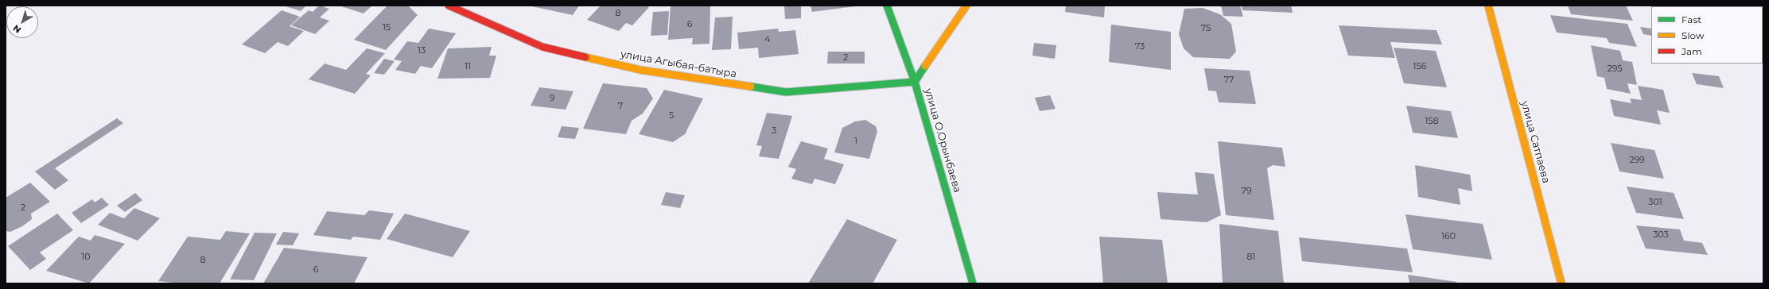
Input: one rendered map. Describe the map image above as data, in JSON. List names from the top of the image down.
{
  "streets": {
    "street": ["улица Агыбая-батыра", "улица О.Орынбаева", "улица Сатпаева"]
  },
  "crossings": [
    ["улица Агыбая-батыра", "улица О.Орынбаева"]
  ],
  "house_numbers": [
    "8",
    "6",
    "15",
    "75",
    "4",
    "73",
    "13",
    "2",
    "11",
    "156",
    "295",
    "77",
    "9",
    "7",
    "5",
    "158",
    "3",
    "1",
    "299",
    "79",
    "301",
    "2",
    "303",
    "160",
    "10",
    "81",
    "8",
    "6"
  ],
  "legend": ["Fast", "Slow", "Jam"],
  "north": "bottom left"
}
